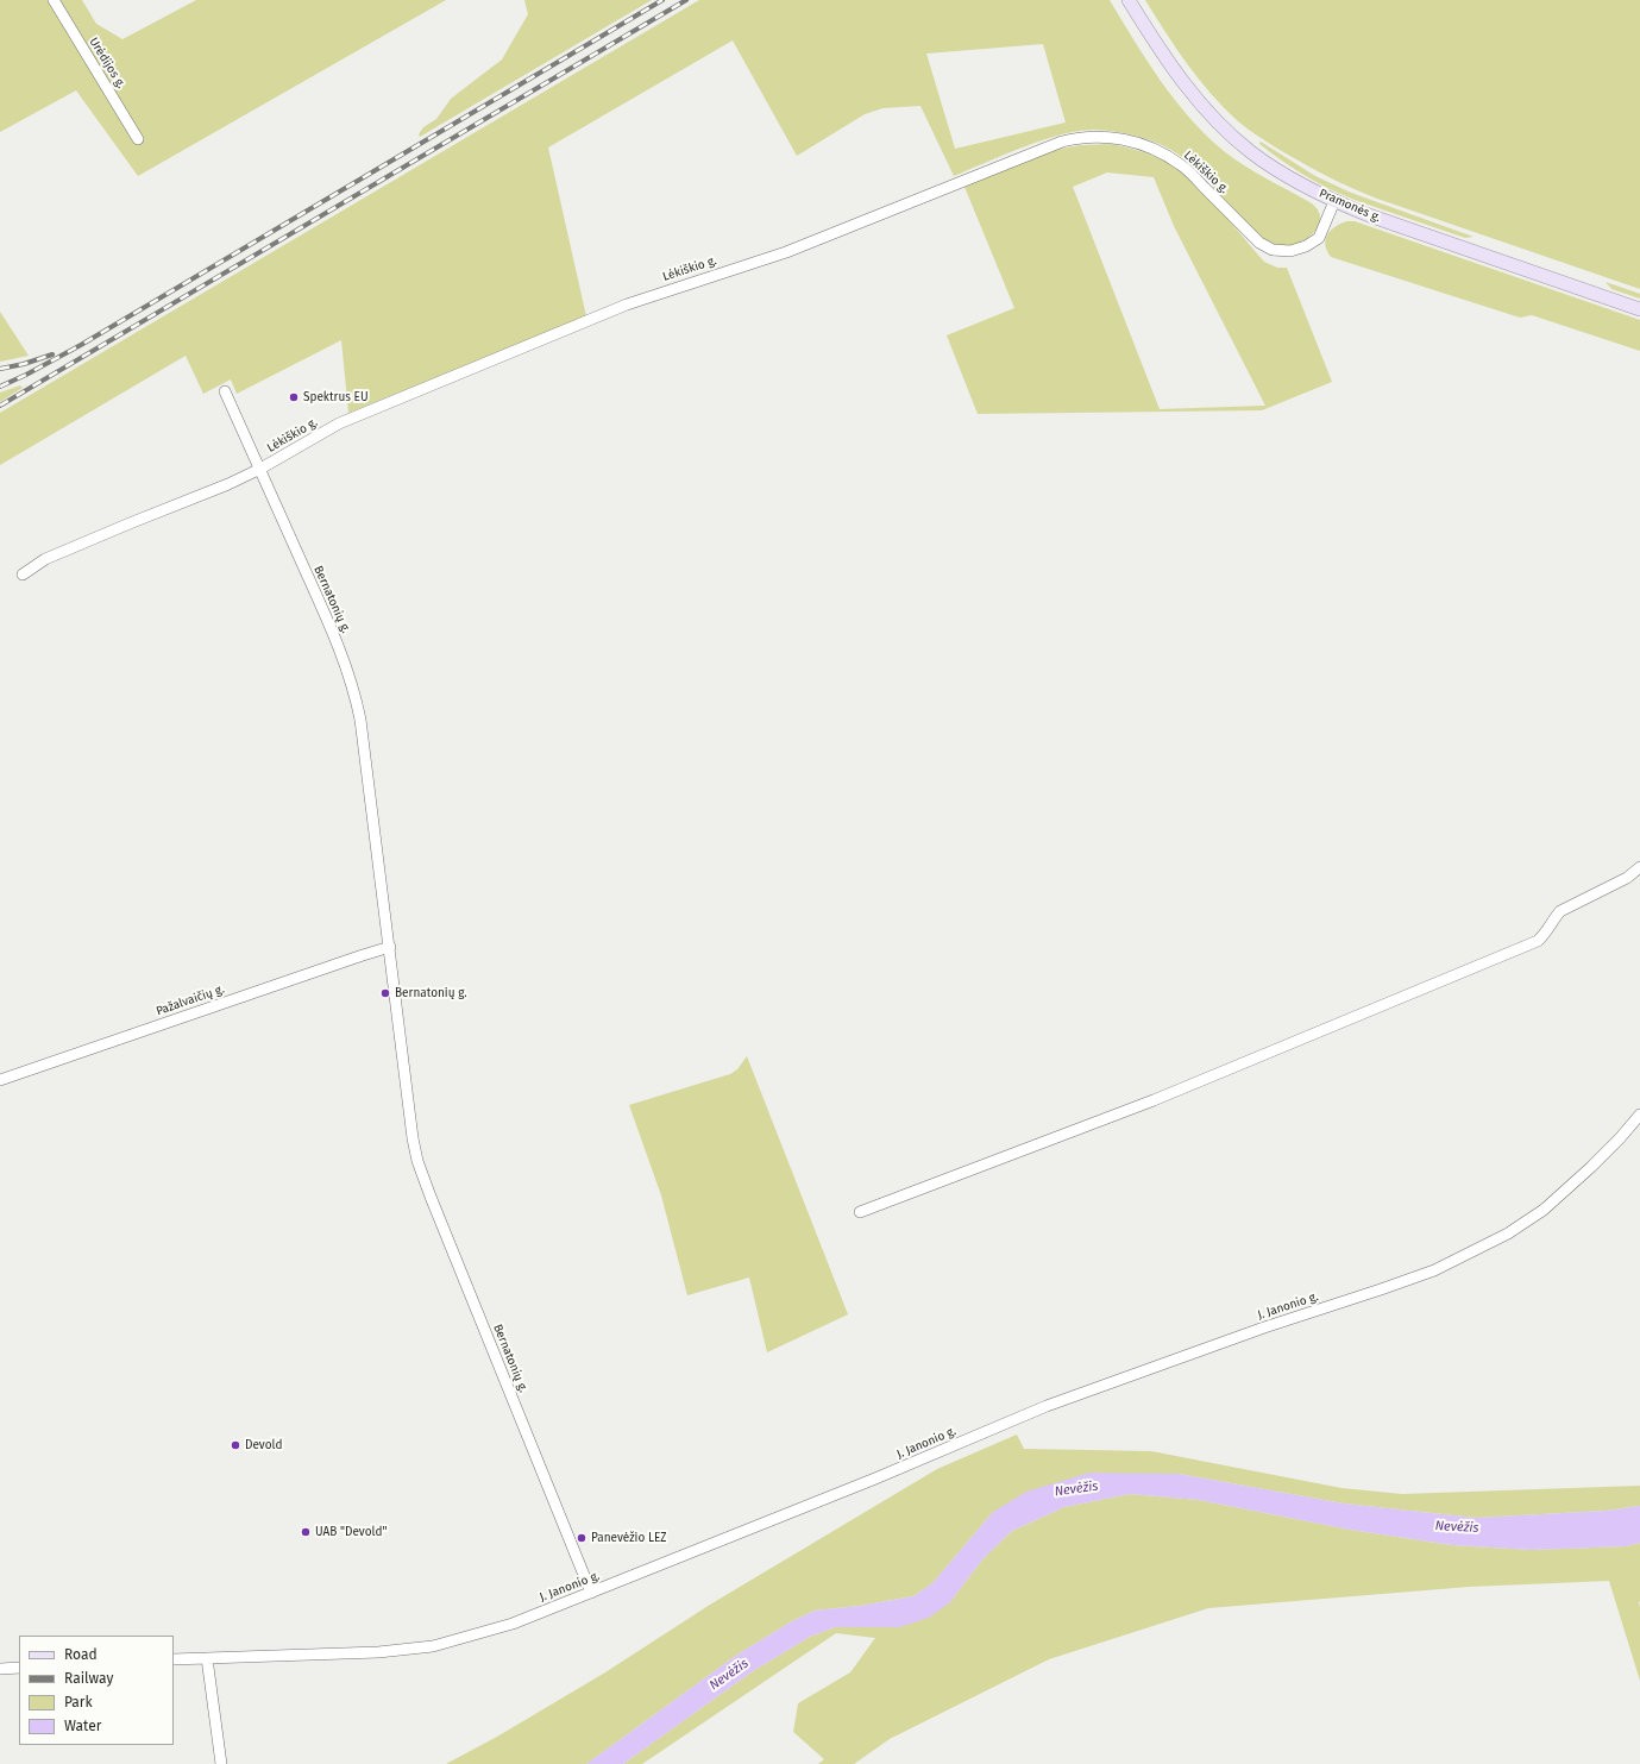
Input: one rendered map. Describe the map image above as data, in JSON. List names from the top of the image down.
{
  "streets": {
    "main road": ["Pramonės g."],
    "street": [
      "Urėdijos g.",
      "Lėkiškio g.",
      "Bernatonių g.",
      "Pažalvaičių g.",
      "J. Janonio g."
    ]
  },
  "crossings": [
    ["Lėkiškio g.", "Pramonės g."],
    ["Lėkiškio g.", "Bernatonių g."],
    ["Bernatonių g.", "Pažalvaičių g."],
    ["Bernatonių g.", "J. Janonio g."]
  ],
  "water": ["Nevėžis"],
  "places": [
    "Spektrus EU",
    "Bernatonių g.",
    "Devold",
    "UAB \"Devold\"",
    "Panevėžio LEZ"
  ],
  "legend": [
    "Road",
    "Railway",
    "Park",
    "Water"
  ]
}
